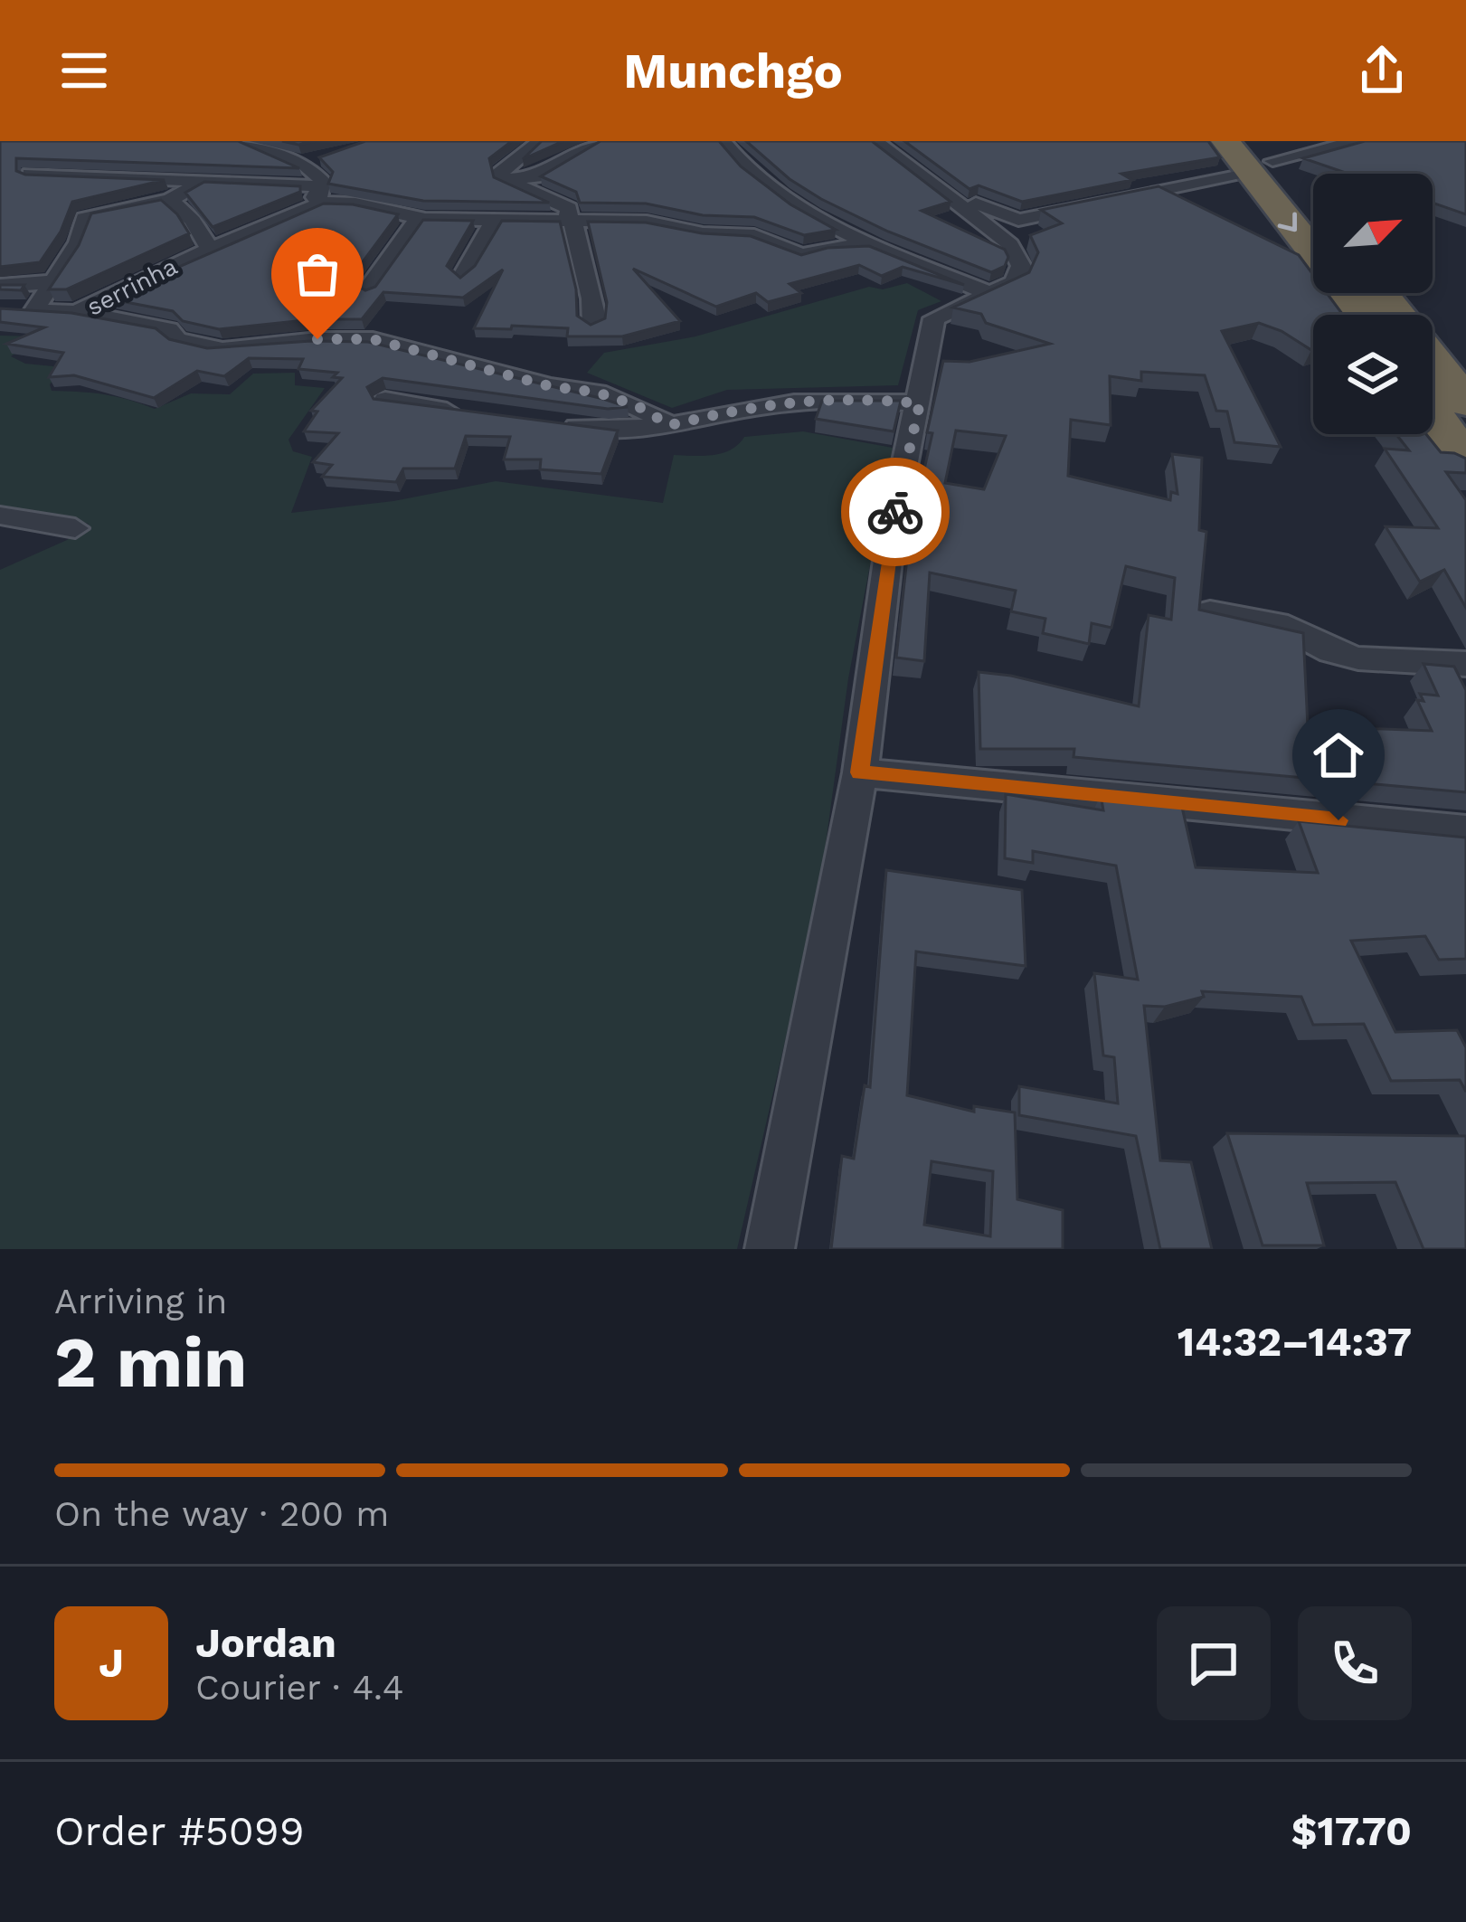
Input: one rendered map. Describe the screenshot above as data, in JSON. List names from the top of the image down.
{
  "streets": {
    "street": ["serrinha"]
  },
  "north": "top right",
  "page": {
    "header": "Munchgo",
    "heading": ["2 min", "Arriving in", "14:32–14:37"],
    "panel": [
      "Jordan",
      "Courier · 4.4",
      "Order #5099",
      "$17.70"
    ],
    "bar": "On the way · 200 m",
    "round": "J"
  }
}
